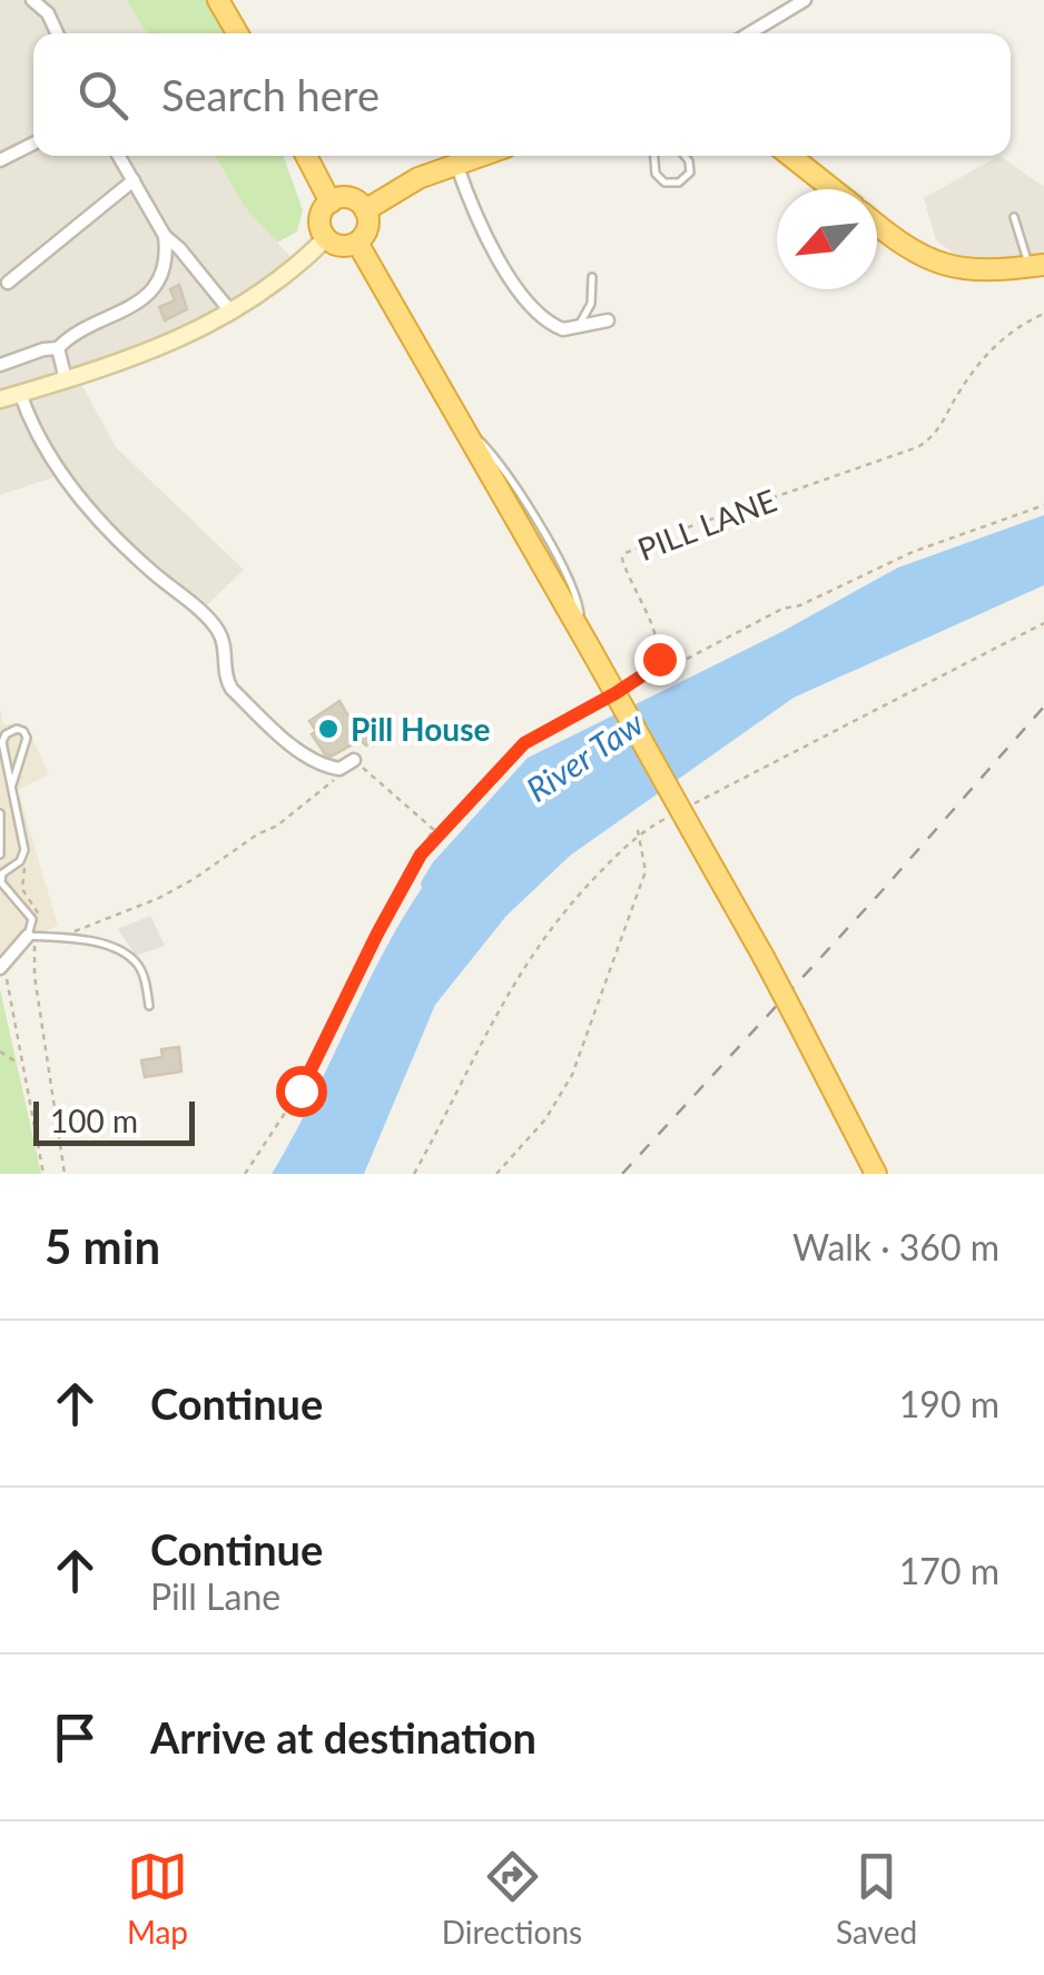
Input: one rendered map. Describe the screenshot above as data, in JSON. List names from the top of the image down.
{
  "streets": {
    "path": ["PILL LANE"]
  },
  "water": ["River Taw"],
  "places": ["Pill House"],
  "scale_bar": "100 m",
  "north": "bottom left",
  "page": {
    "search": "Search here",
    "scale": "100 m",
    "heading": ["5 min", "Walk · 360 m"],
    "list": [
      ["Continue", "190 m"],
      ["Continue", "Pill Lane", "170 m"],
      "Arrive at destination"
    ],
    "nav": ["Map", "Directions", "Saved"]
  }
}
